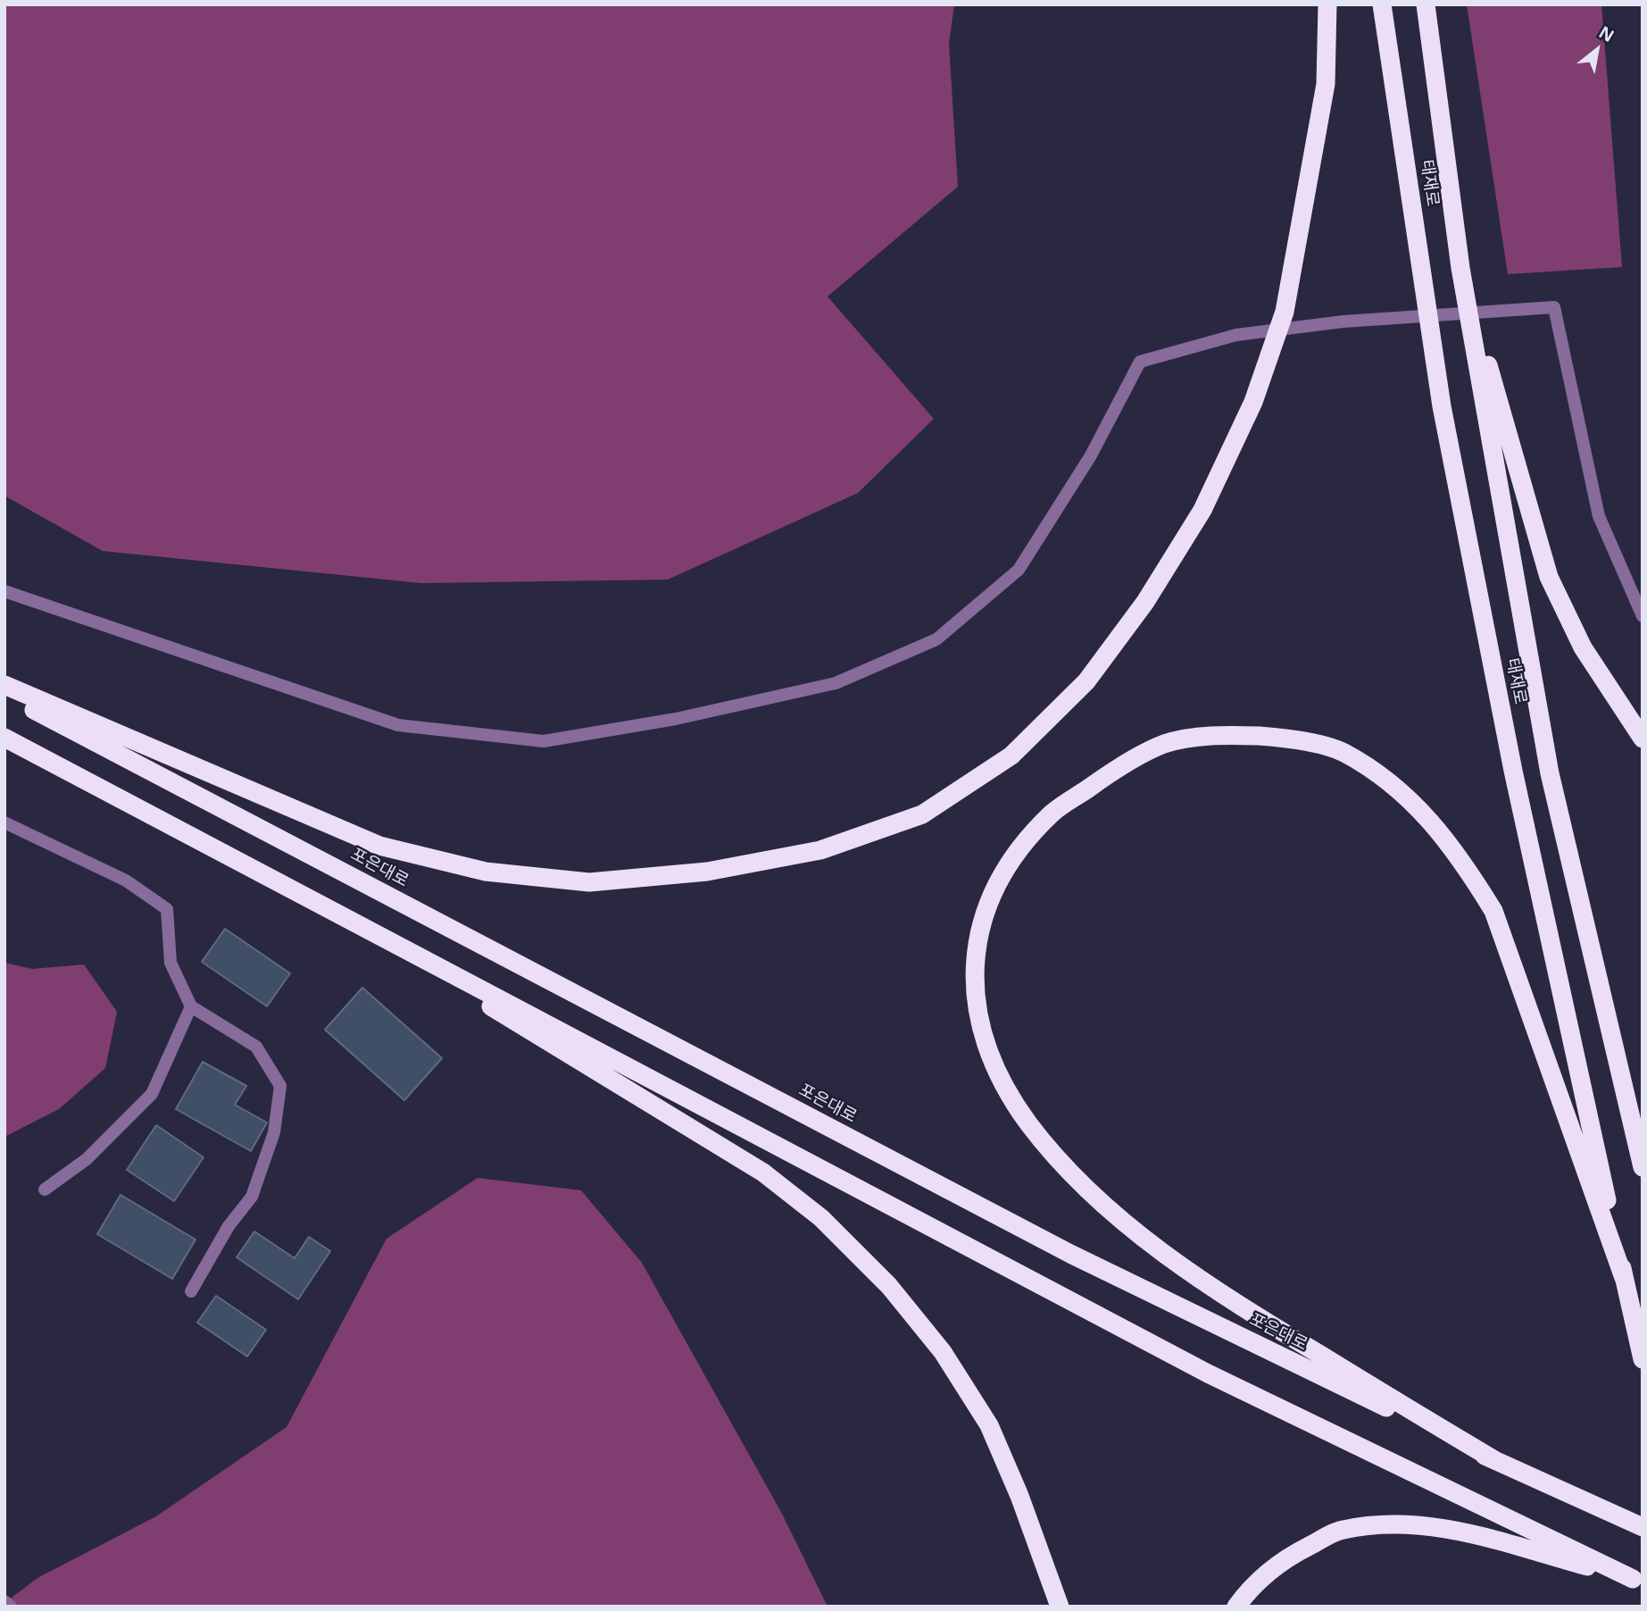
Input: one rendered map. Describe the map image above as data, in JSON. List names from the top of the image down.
{
  "streets": {
    "highway": ["태재로", "포은대로"]
  },
  "north": "top right"
}
